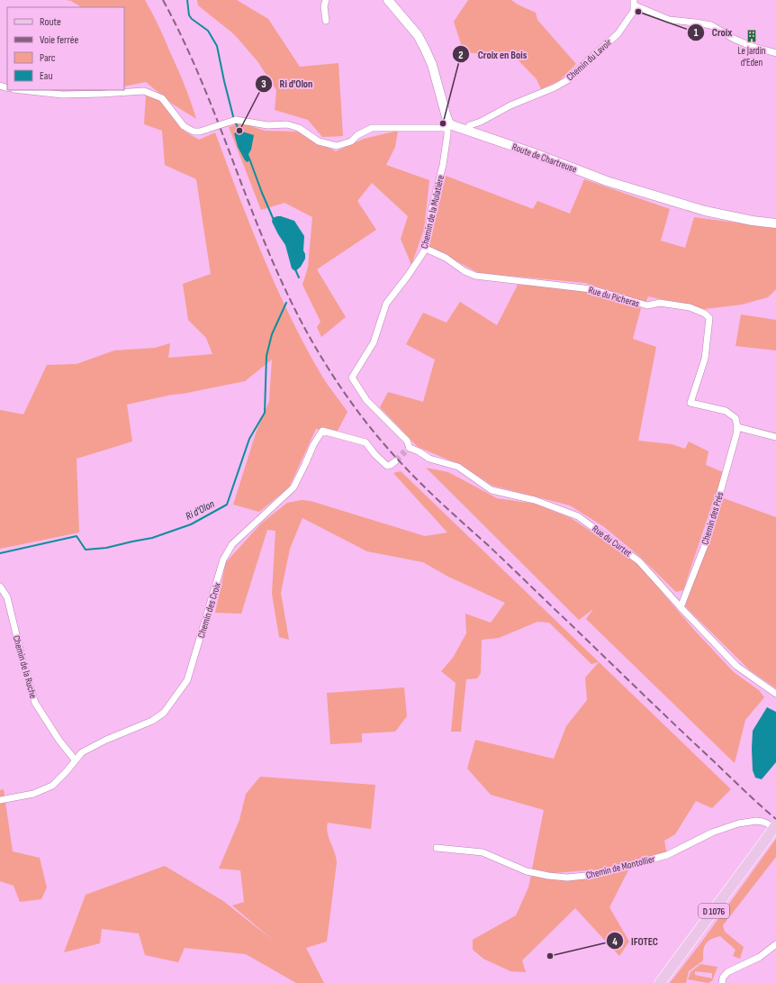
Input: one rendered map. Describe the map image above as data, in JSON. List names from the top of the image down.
{
  "streets": {
    "main road": ["Route de Chartreuse", "D 1076"],
    "street": [
      "Chemin du Lavoir",
      "Chemin de la Mulatière",
      "Rue du Picheras",
      "Chemin des Prés",
      "Rue du Curtet",
      "Chemin des Croix",
      "Chemin de la Ruche",
      "Chemin de Montollier"
    ]
  },
  "crossings": [
    ["Chemin du Lavoir", "Route de Chartreuse"],
    ["Route de Chartreuse", "Chemin de la Mulatière"],
    ["Chemin de la Mulatière", "Rue du Picheras"],
    ["Chemin de la Mulatière", "Rue du Curtet"],
    ["Rue du Picheras", "Chemin des Prés"],
    ["Chemin des Prés", "Rue du Curtet"],
    ["Chemin des Croix", "Chemin de la Ruche"]
  ],
  "water": ["Ri d'Olon"],
  "places": {
    "other": [
      "Croix",
      "Croix en Bois",
      "Ri d'Olon",
      "IFOTEC"
    ],
    "building": ["Le Jardin d'Eden"]
  },
  "legend": [
    "Route",
    "Voie ferrée",
    "Parc",
    "Eau"
  ]
}
